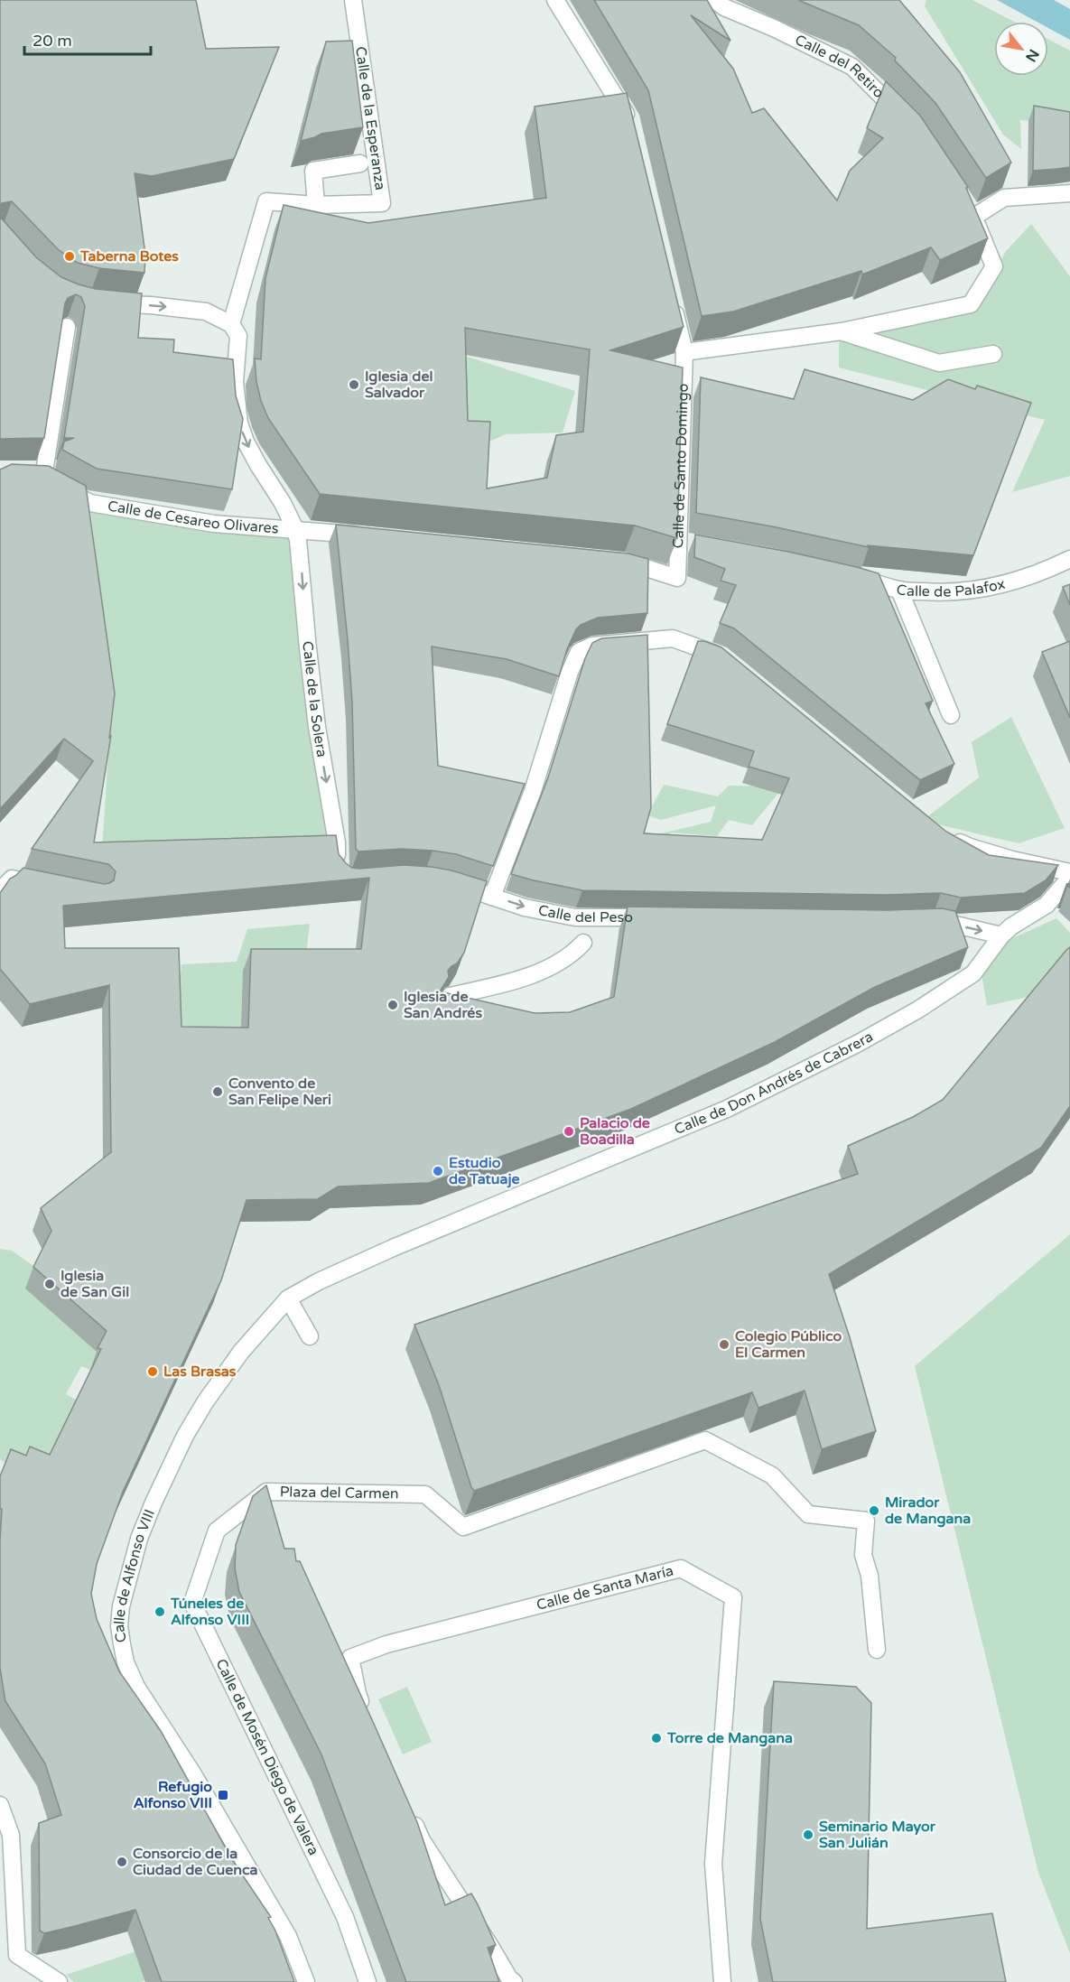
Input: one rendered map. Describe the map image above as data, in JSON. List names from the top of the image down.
{
  "streets": {
    "street": [
      "Calle del Retiro",
      "Calle de la Esperanza",
      "Calle de Santo Domingo",
      "Calle de Cesareo Olivares",
      "Calle de Palafox",
      "Calle de la Solera",
      "Calle del Peso",
      "Calle de Don Andrés de Cabrera",
      "Plaza del Carmen",
      "Calle de Alfonso VIII",
      "Calle de Santa María",
      "Calle de Mosén Diego de Valera"
    ]
  },
  "crossings": [
    ["Calle de la Esperanza", "Calle de la Solera"],
    ["Calle de Cesareo Olivares", "Calle de la Solera"],
    ["Calle de Don Andrés de Cabrera", "Calle de Alfonso VIII"],
    ["Plaza del Carmen", "Calle de Mosén Diego de Valera"]
  ],
  "one_way": ["Calle de la Solera", "Calle del Peso"],
  "places": {
    "other": [
      "Taberna Botes",
      "Iglesia del Salvador",
      "Iglesia de San Andrés",
      "Convento de San Felipe Neri",
      "Palacio de Boadilla",
      "Estudio de Tatuaje",
      "Iglesia de San Gil",
      "Colegio Público El Carmen",
      "Las Brasas",
      "Mirador de Mangana",
      "Túneles de Alfonso VIII",
      "Torre de Mangana",
      "Seminario Mayor San Julián",
      "Consorcio de la Ciudad de Cuenca"
    ],
    "transit": ["Refugio Alfonso VIII"]
  },
  "scale_bar": "20 m",
  "north": "bottom right"
}
